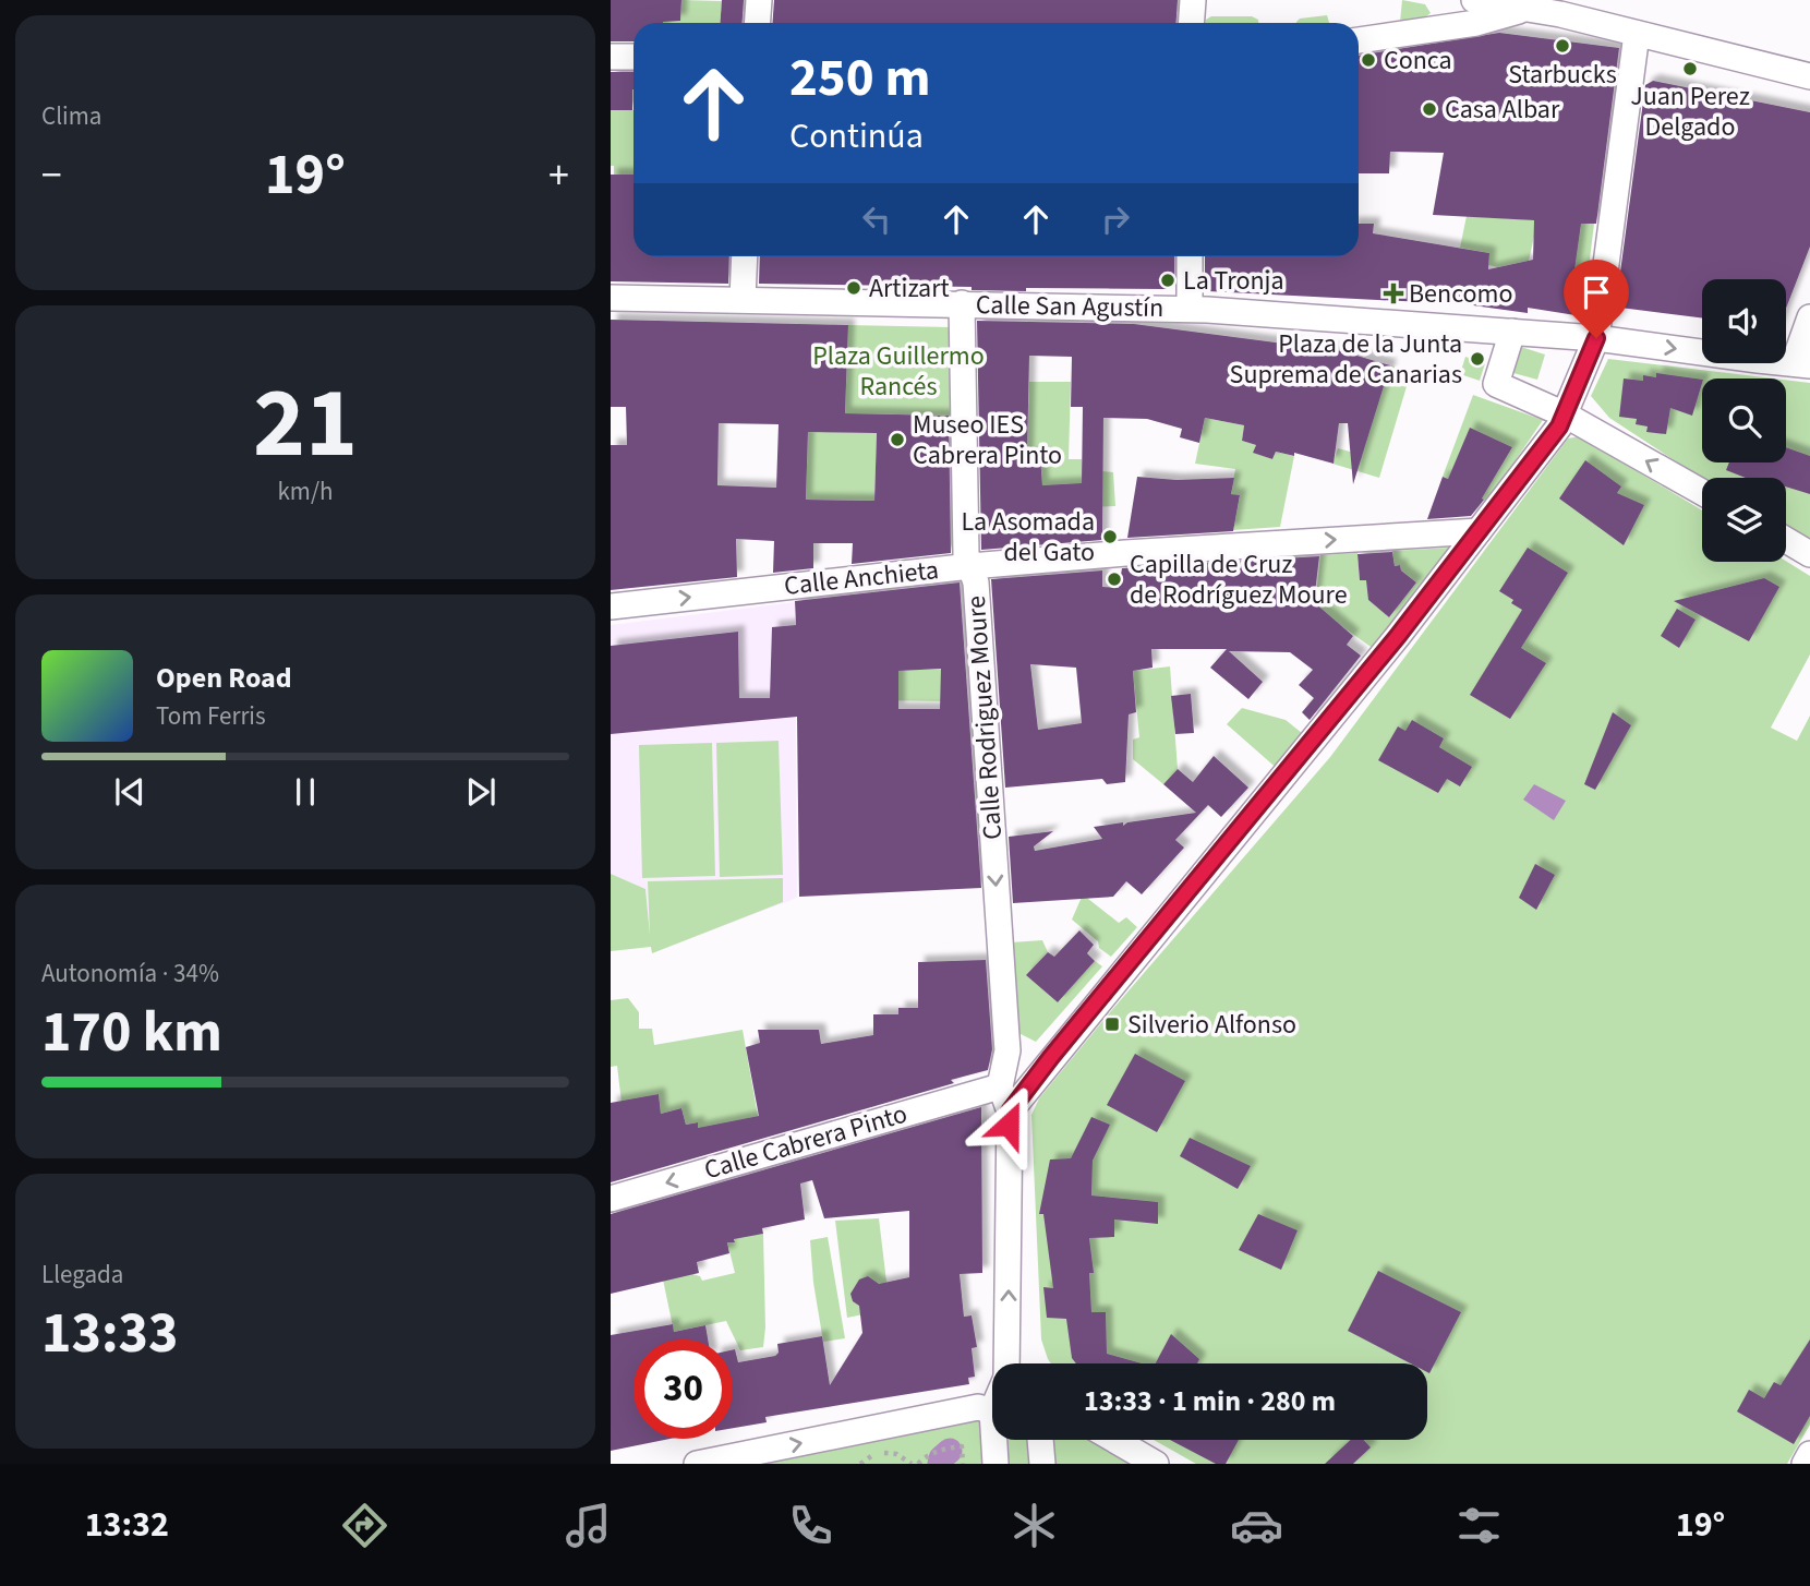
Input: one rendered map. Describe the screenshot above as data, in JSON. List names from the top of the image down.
{
  "streets": {
    "street": [
      "Calle San Agustín",
      "Calle Anchieta",
      "Calle Rodriguez Moure",
      "Calle Cabrera Pinto"
    ]
  },
  "crossings": [
    ["Calle San Agustín", "Calle Rodriguez Moure"],
    ["Calle Anchieta", "Calle Rodriguez Moure"],
    ["Calle Rodriguez Moure", "Calle Cabrera Pinto"]
  ],
  "one_way": ["Calle Anchieta", "Calle Rodriguez Moure", "Calle Cabrera Pinto"],
  "parks": ["Plaza Guillermo Rancés"],
  "places": {
    "other": [
      "Starbucks",
      "Conca",
      "Juan Perez Delgado",
      "Casa Albar",
      "La Tronja",
      "Artizart",
      "Plaza de la Junta Suprema de Canarias",
      "Museo IES Cabrera Pinto",
      "La Asomada del Gato",
      "Capilla de Cruz de Rodríguez Moure"
    ],
    "health": ["Bencomo"],
    "transit": ["Silverio Alfonso"]
  },
  "page": {
    "tile": [
      "Clima",
      ["21", "km/h"],
      ["Autonomía · 34%", "170 km"],
      ["Llegada", "13:33"]
    ],
    "turn": ["250 m", "Continúa"],
    "heat": ["−", "19°", "+"],
    "song": ["Open Road", "Tom Ferris"],
    "limit": "30",
    "trip": "13:33 · 1 min · 280 m",
    "tabs": ["13:32", "19°"]
  }
}
